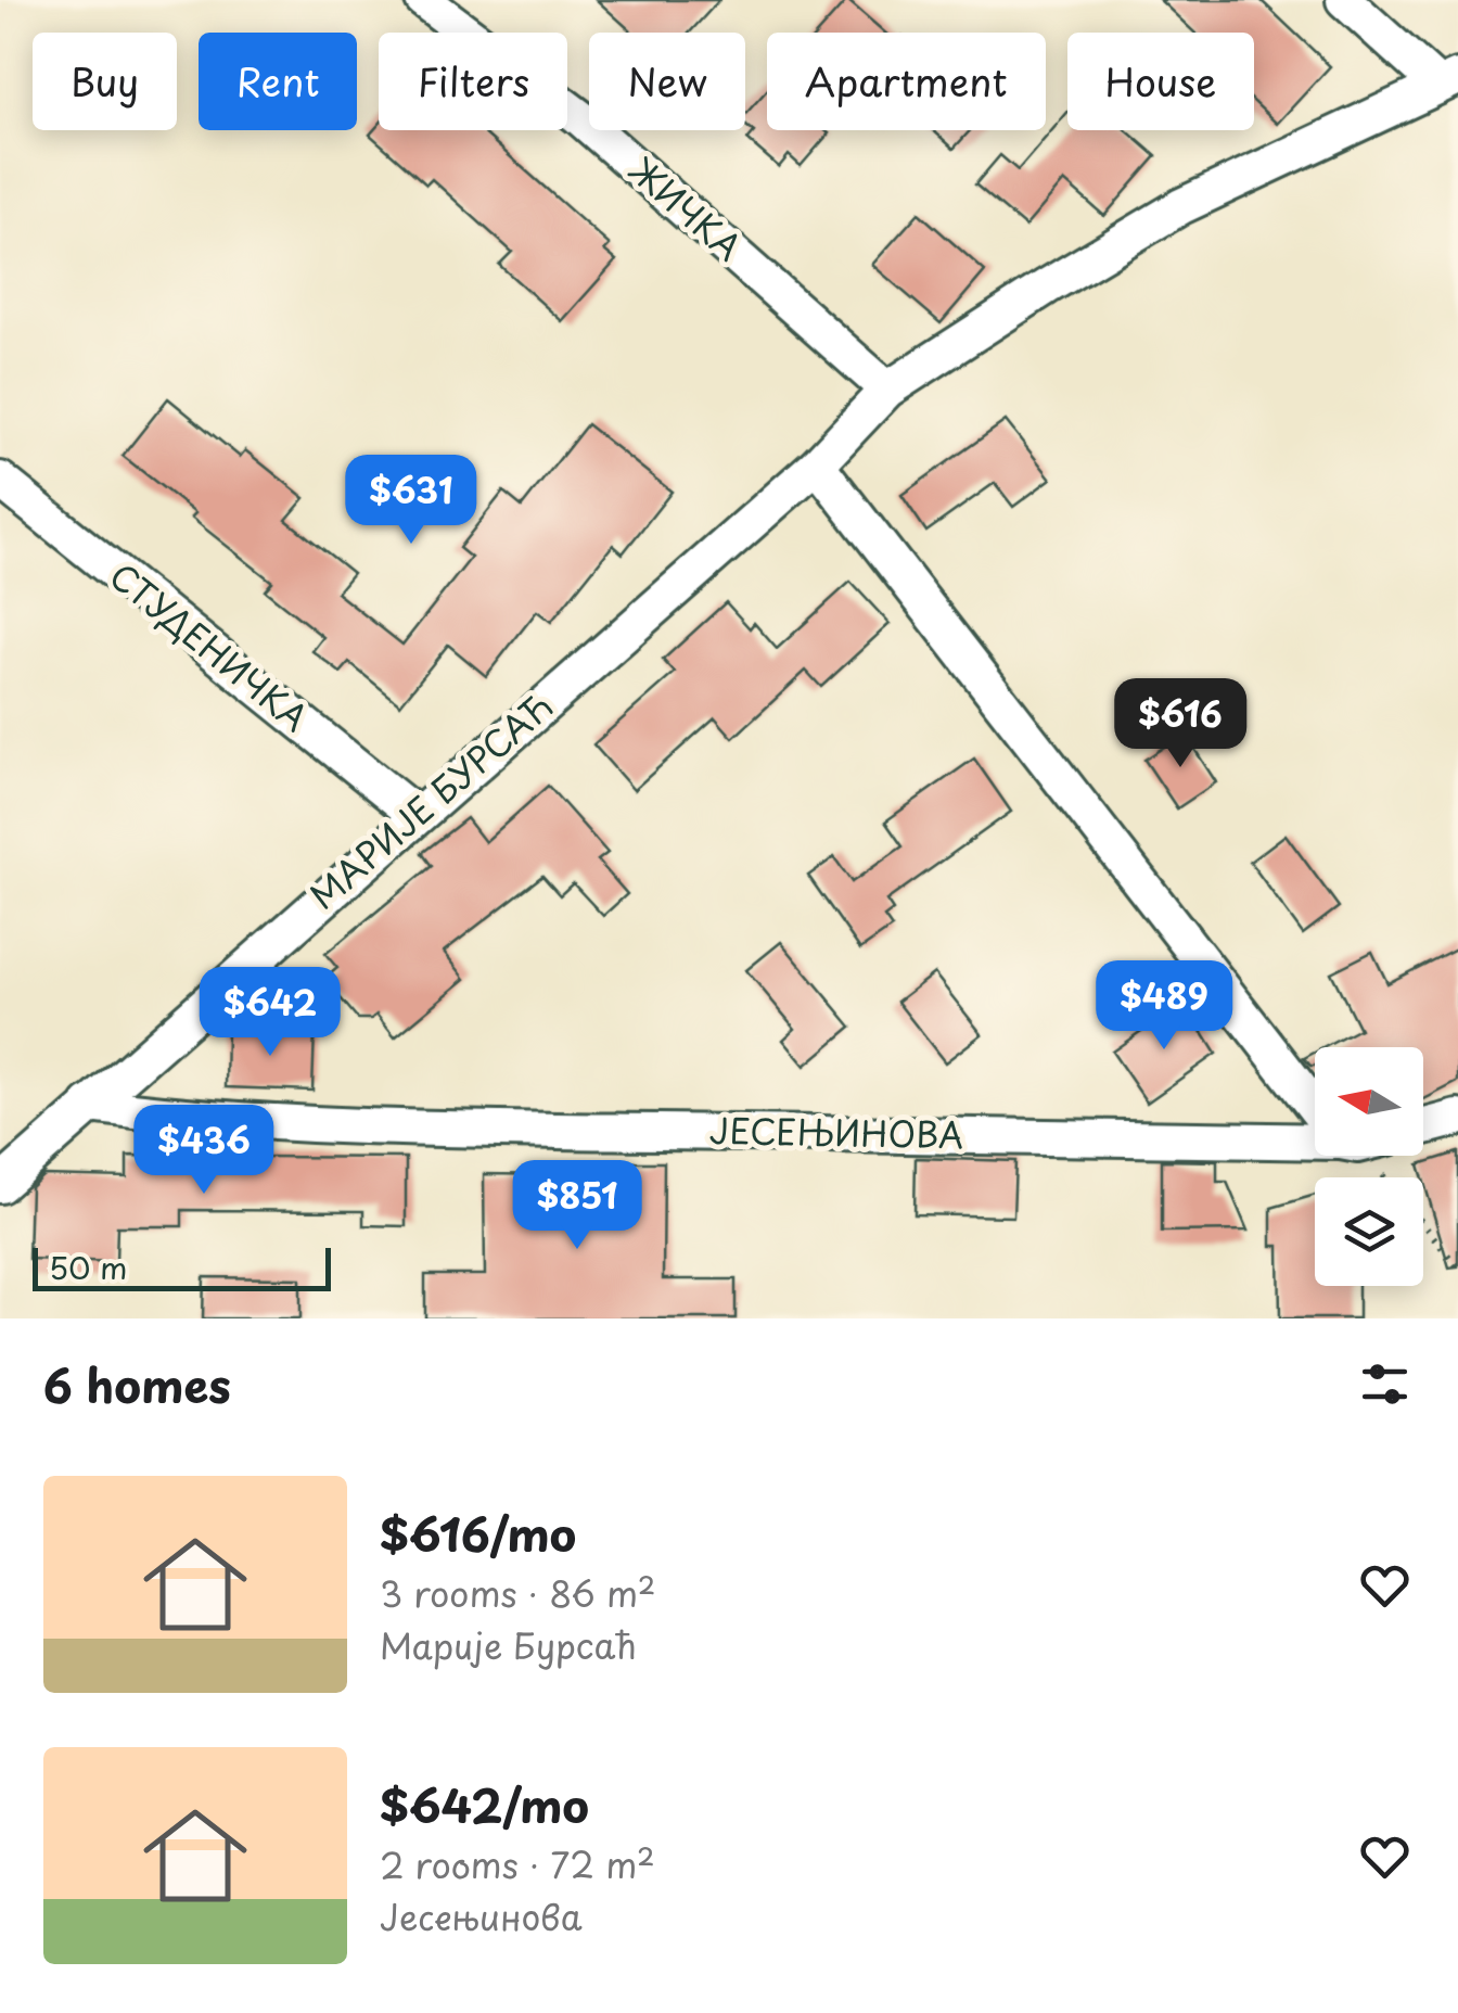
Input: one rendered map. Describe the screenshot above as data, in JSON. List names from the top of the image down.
{
  "streets": {
    "street": [
      "ЖИЧКА",
      "СТУДЕНИЧКА",
      "МАРИЈЕ БУРСАЋ",
      "ЈЕСЕЊИНОВА"
    ]
  },
  "crossings": [
    ["ЖИЧКА", "МАРИЈЕ БУРСАЋ"],
    ["СТУДЕНИЧКА", "МАРИЈЕ БУРСАЋ"],
    ["МАРИЈЕ БУРСАЋ", "ЈЕСЕЊИНОВА"]
  ],
  "scale_bar": "50 m",
  "north": "left",
  "page": {
    "chip": [
      "Buy",
      "Rent",
      "Filters",
      "New",
      "Apartment",
      "House"
    ],
    "price": [
      "$631",
      "$616",
      "$489",
      "$642",
      "$436",
      "$851"
    ],
    "scale": "50 m",
    "heading": "6 homes",
    "list": [
      {
        "name": "$616/mo",
        "note": "3 rooms · 86 m² · Марије Бурсаћ"
      },
      {
        "name": "$642/mo",
        "note": "2 rooms · 72 m² · Јесењинова"
      }
    ]
  }
}
